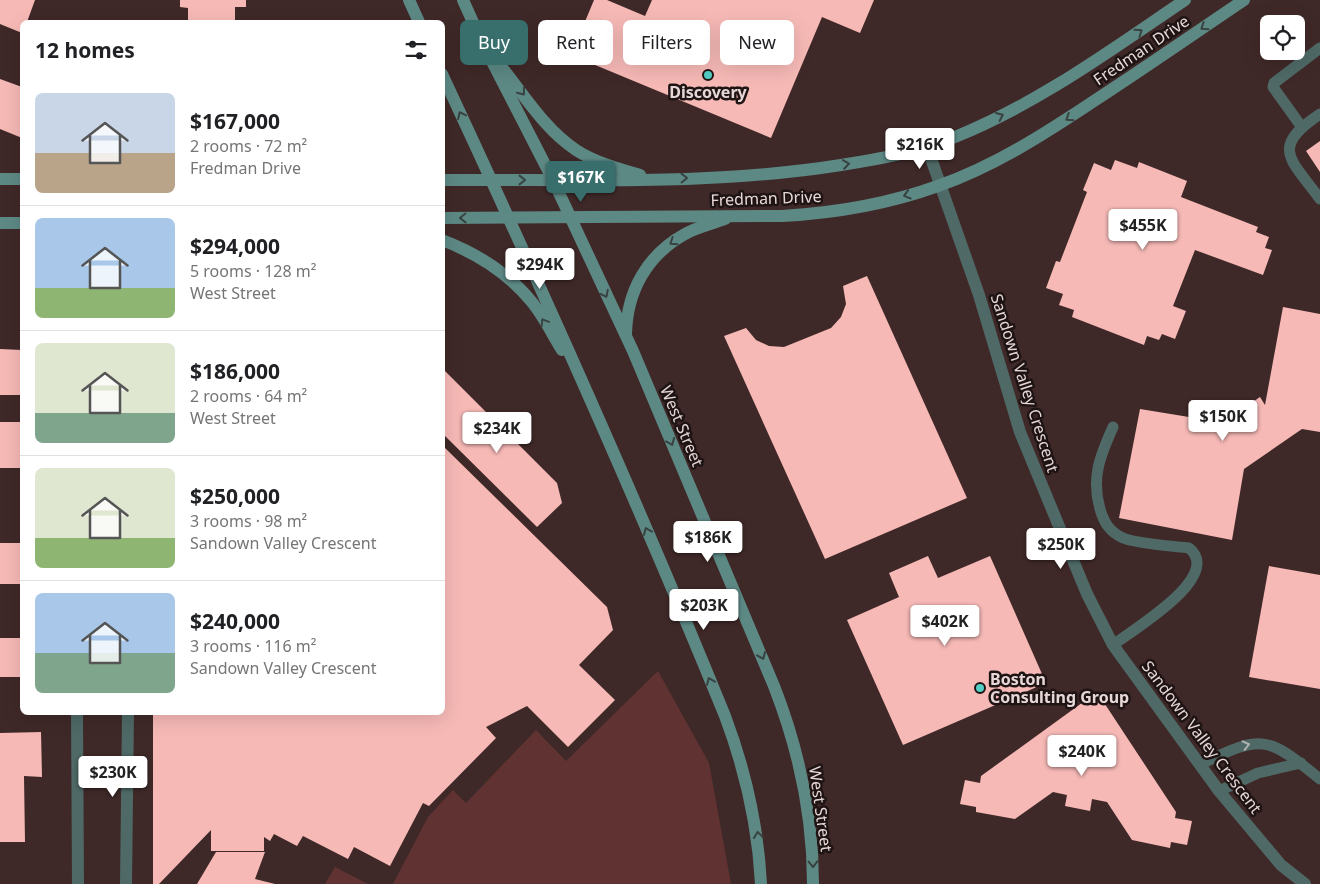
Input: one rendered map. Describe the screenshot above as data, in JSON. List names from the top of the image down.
{
  "streets": {
    "street": ["Fredman Drive", "Sandown Valley Crescent", "West Street"]
  },
  "crossings": [
    ["Fredman Drive", "Sandown Valley Crescent"],
    ["Fredman Drive", "West Street"]
  ],
  "places": ["Discovery", "Boston Consulting Group"],
  "page": {
    "chip": [
      "Buy",
      "Rent",
      "Filters",
      "New"
    ],
    "heading": "12 homes",
    "list": [
      {
        "name": "$167,000",
        "note": "2 rooms · 72 m² · Fredman Drive"
      },
      {
        "name": "$294,000",
        "note": "5 rooms · 128 m² · West Street"
      },
      {
        "name": "$186,000",
        "note": "2 rooms · 64 m² · West Street"
      },
      {
        "name": "$250,000",
        "note": "3 rooms · 98 m² · Sandown Valley Crescent"
      },
      {
        "name": "$240,000",
        "note": "3 rooms · 116 m² · Sandown Valley Crescent"
      }
    ],
    "price": [
      "$216K",
      "$167K",
      "$455K",
      "$294K",
      "$150K",
      "$234K",
      "$186K",
      "$250K",
      "$203K",
      "$402K",
      "$240K",
      "$230K"
    ]
  }
}
